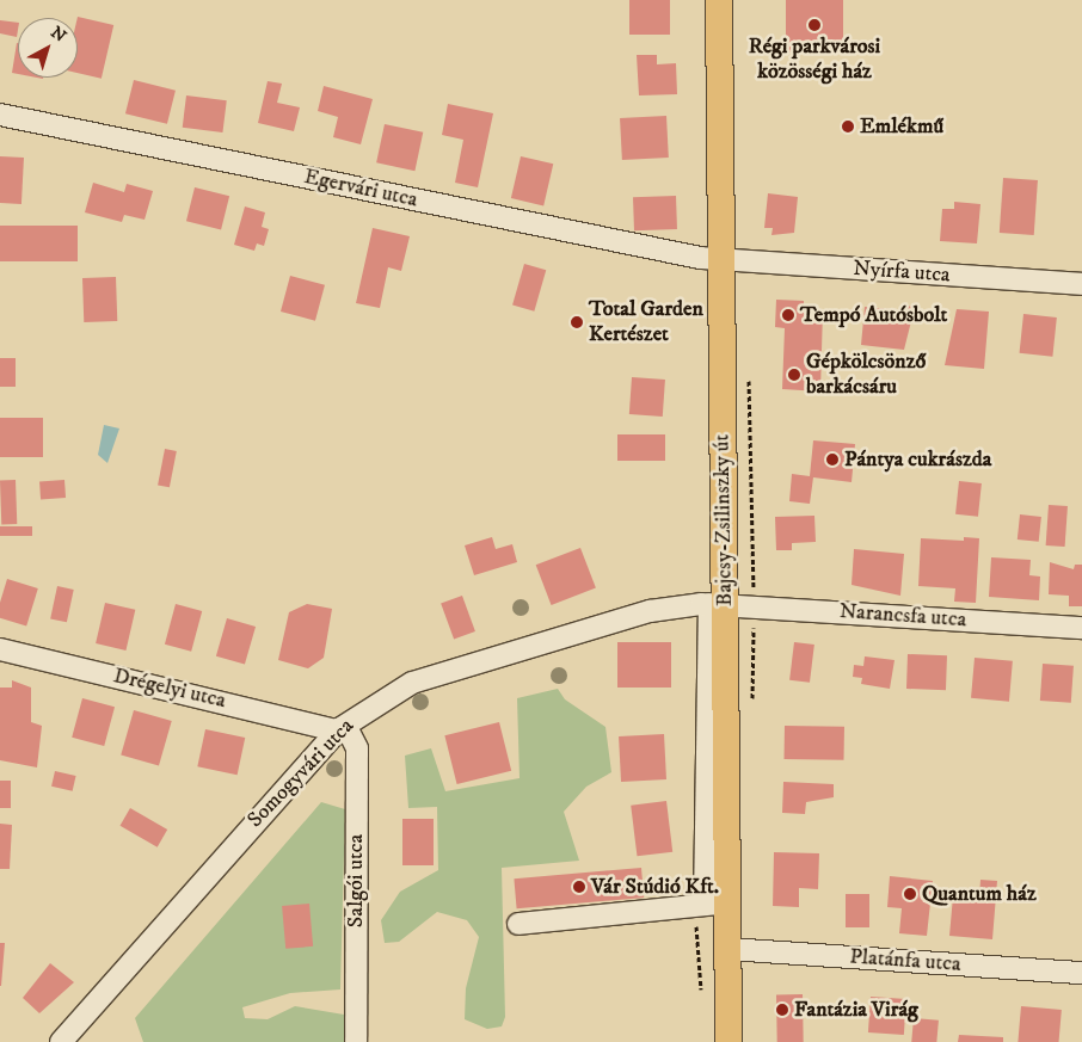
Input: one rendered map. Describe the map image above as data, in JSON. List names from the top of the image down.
{
  "streets": {
    "main road": ["Bajcsy-Zsilinszky út"],
    "street": [
      "Egervári utca",
      "Nyírfa utca",
      "Narancsfa utca",
      "Drégelyi utca",
      "Somogyvári utca",
      "Salgói utca",
      "Platánfa utca"
    ]
  },
  "crossings": [
    ["Egervári utca", "Nyírfa utca"],
    ["Egervári utca", "Bajcsy-Zsilinszky út"],
    ["Nyírfa utca", "Bajcsy-Zsilinszky út"],
    ["Bajcsy-Zsilinszky út", "Narancsfa utca"],
    ["Bajcsy-Zsilinszky út", "Somogyvári utca"],
    ["Bajcsy-Zsilinszky út", "Platánfa utca"],
    ["Narancsfa utca", "Somogyvári utca"],
    ["Drégelyi utca", "Somogyvári utca"],
    ["Drégelyi utca", "Salgói utca"],
    ["Somogyvári utca", "Salgói utca"]
  ],
  "places": [
    "Régi parkvárosi közösségi ház",
    "Emlékmű",
    "Tempó Autósbolt",
    "Total Garden Kertészet",
    "Gépkölcsönző barkácsáru",
    "Pántya cukrászda",
    "Vár Stúdió Kft.",
    "Quantum ház",
    "Fantázia Virág"
  ],
  "north": "top right"
}
